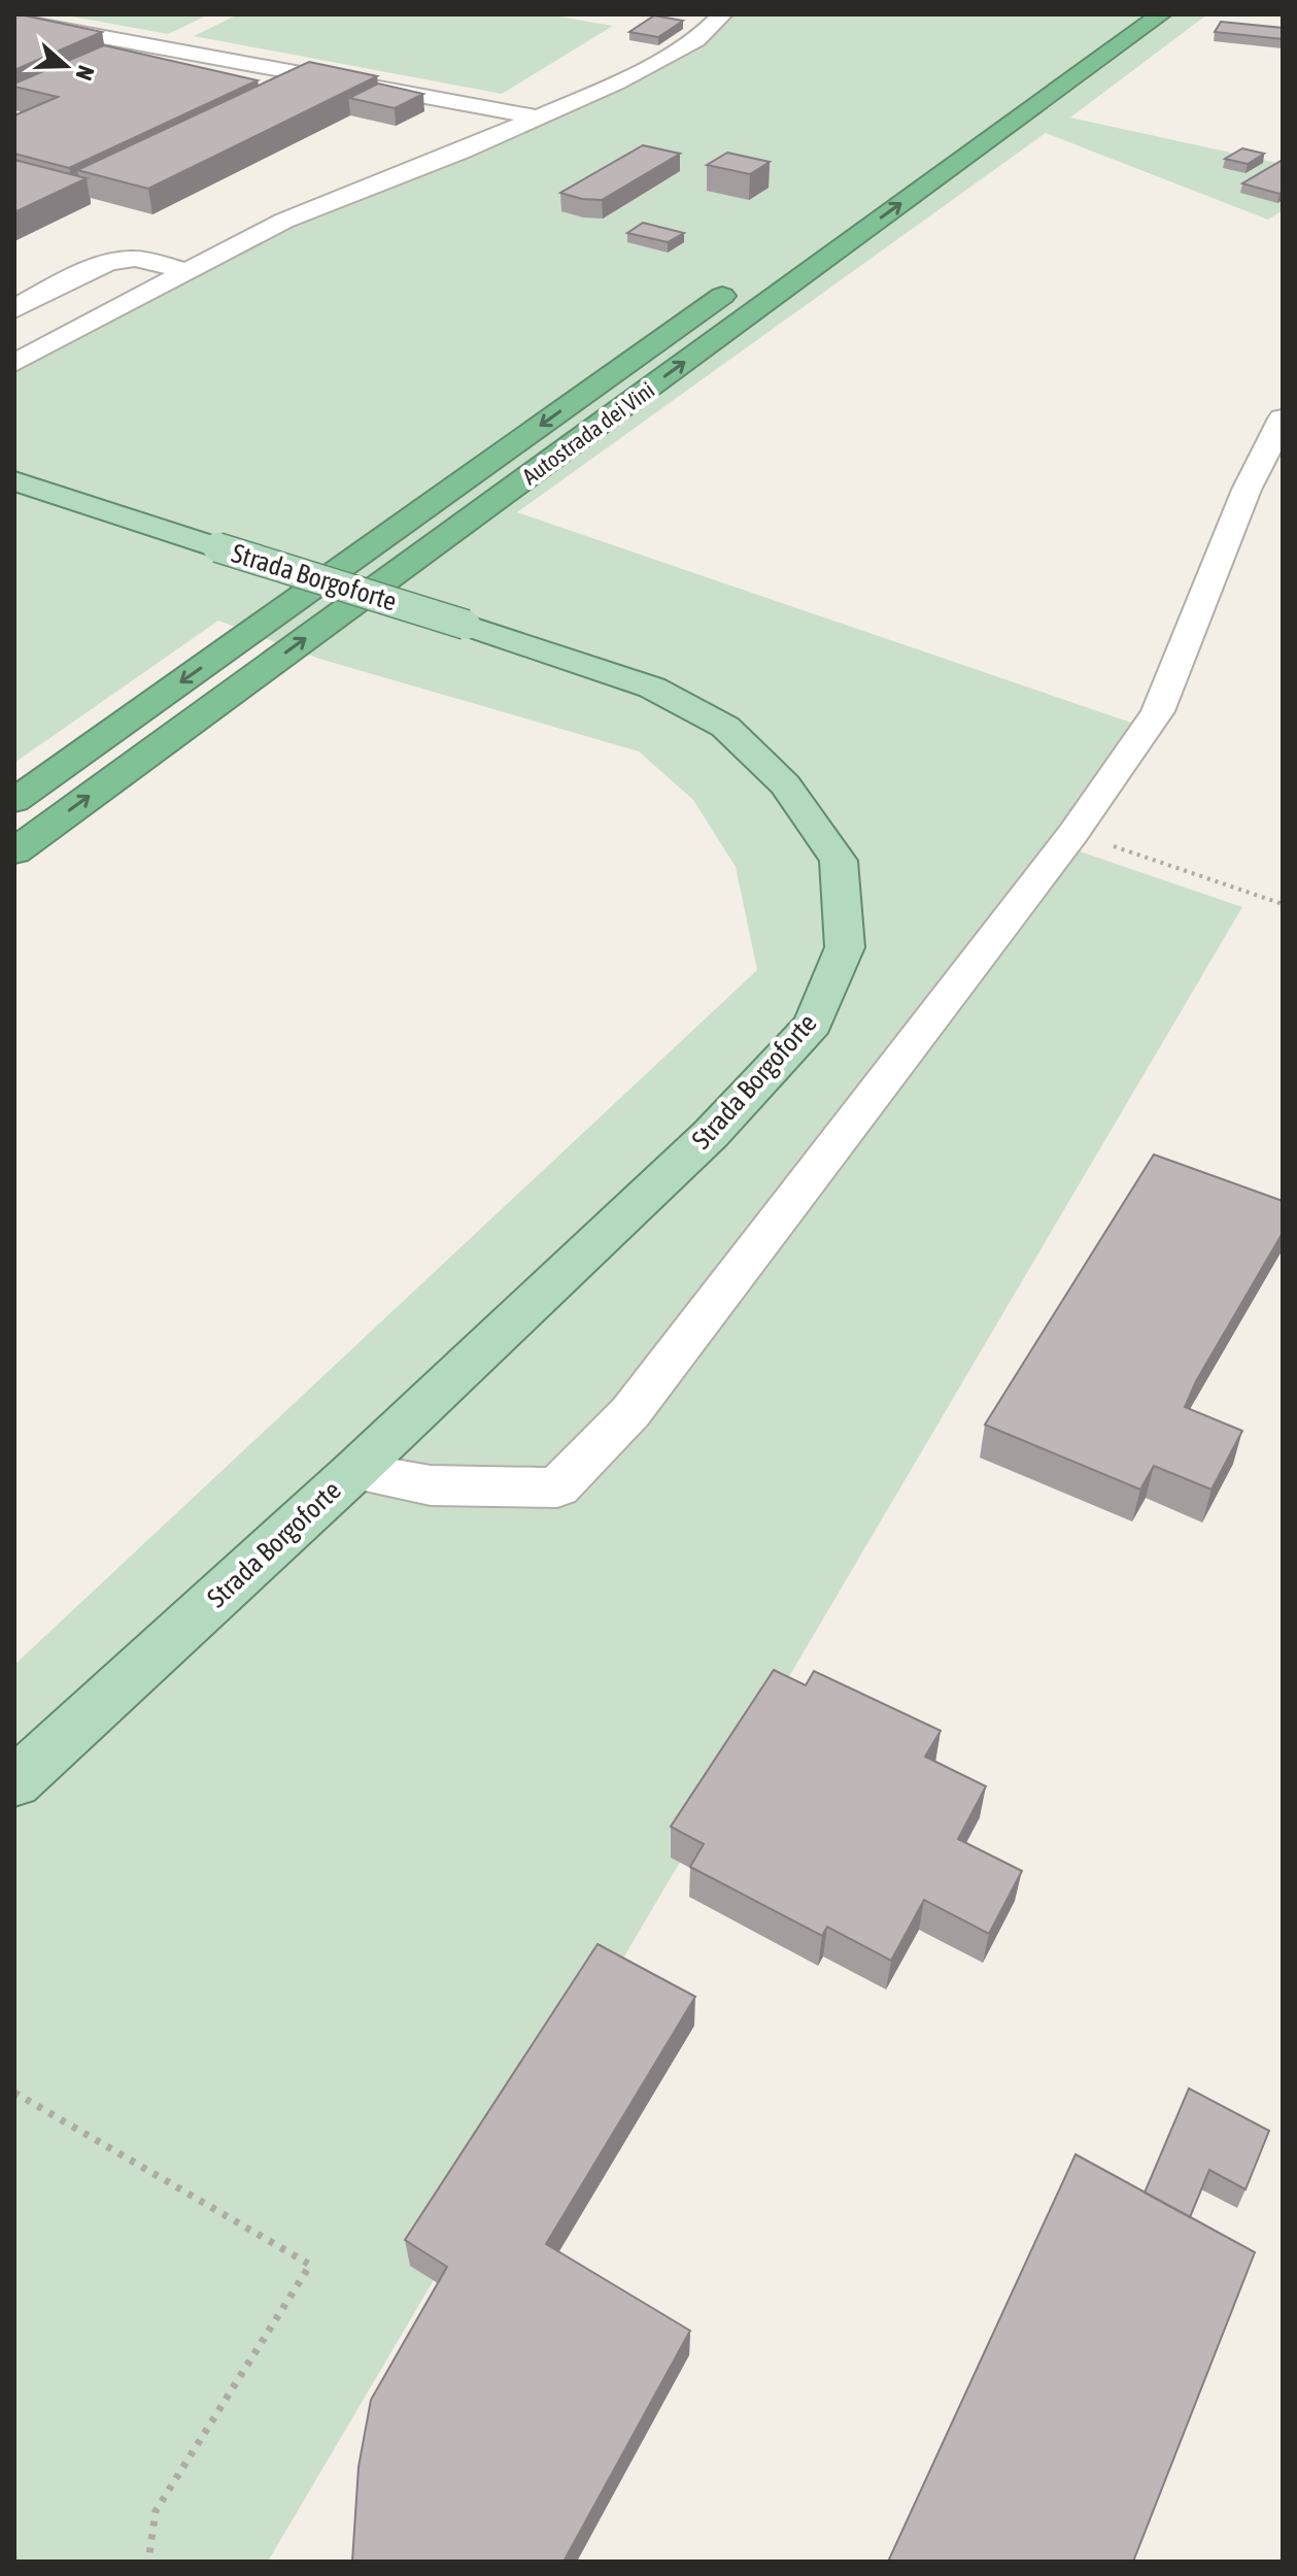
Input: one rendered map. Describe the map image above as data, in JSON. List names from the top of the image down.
{
  "streets": {
    "highway": ["Autostrada dei Vini"],
    "main road": ["Strada Borgoforte"]
  },
  "north": "right"
}
